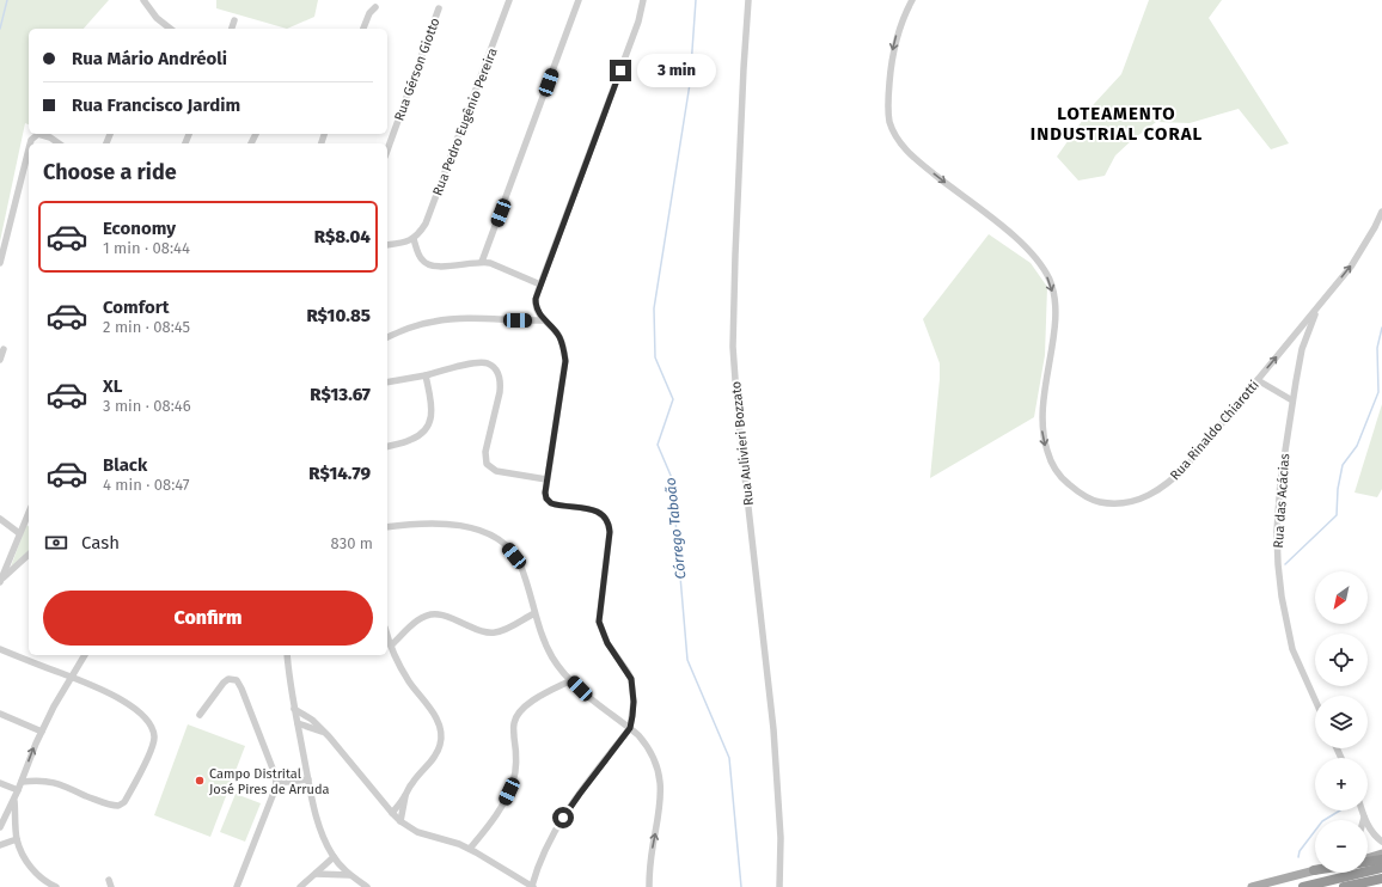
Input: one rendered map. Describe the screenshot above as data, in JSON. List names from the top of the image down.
{
  "streets": {
    "street": [
      "Rua Gérson Giotto",
      "Rua Pedro Eugênio Pereira",
      "Rua Rinaldo Chiarotti",
      "Rua Aulivieri Bozzato",
      "Rua das Acácias"
    ]
  },
  "crossings": [
    ["Rua Rinaldo Chiarotti", "Rua das Acácias"]
  ],
  "districts": ["LOTEAMENTO INDUSTRIAL CORAL"],
  "water": ["Córrego Taboão"],
  "places": ["Campo Distrital José Pires de Arruda"],
  "north": "bottom left",
  "page": {
    "banner": ["Rua Mário Andréoli", "Rua Francisco Jardim"],
    "bubble": "3 min",
    "heading": "Choose a ride",
    "list": [
      {
        "name": "Economy",
        "note": "1 min · 08:44",
        "value": "R$8.04"
      },
      {
        "name": "Comfort",
        "note": "2 min · 08:45",
        "value": "R$10.85"
      },
      {
        "name": "XL",
        "note": "3 min · 08:46",
        "value": "R$13.67"
      },
      {
        "name": "Black",
        "note": "4 min · 08:47",
        "value": "R$14.79"
      }
    ],
    "pay": ["Cash", "830 m"],
    "map_buttons": ["+", "−"],
    "buttons": "Confirm"
  }
}
